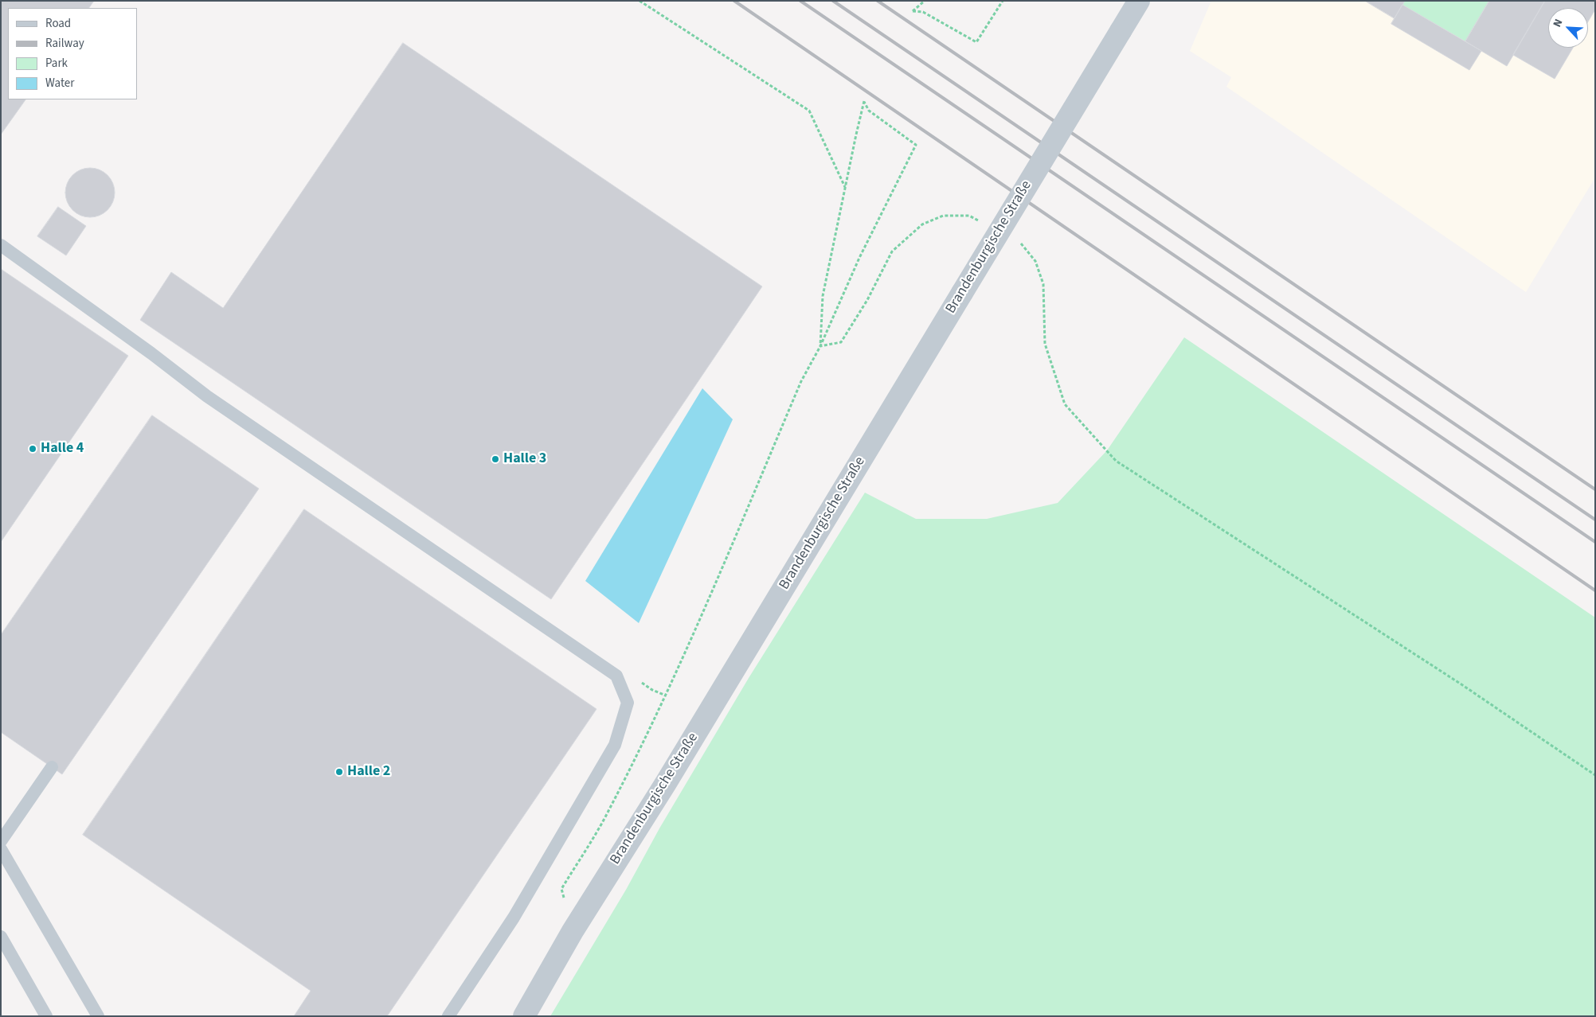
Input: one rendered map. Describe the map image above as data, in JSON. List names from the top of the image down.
{
  "streets": {
    "street": ["Brandenburgische Straße"]
  },
  "places": ["Halle 4", "Halle 3", "Halle 2"],
  "legend": [
    "Road",
    "Railway",
    "Park",
    "Water"
  ],
  "north": "top left"
}
